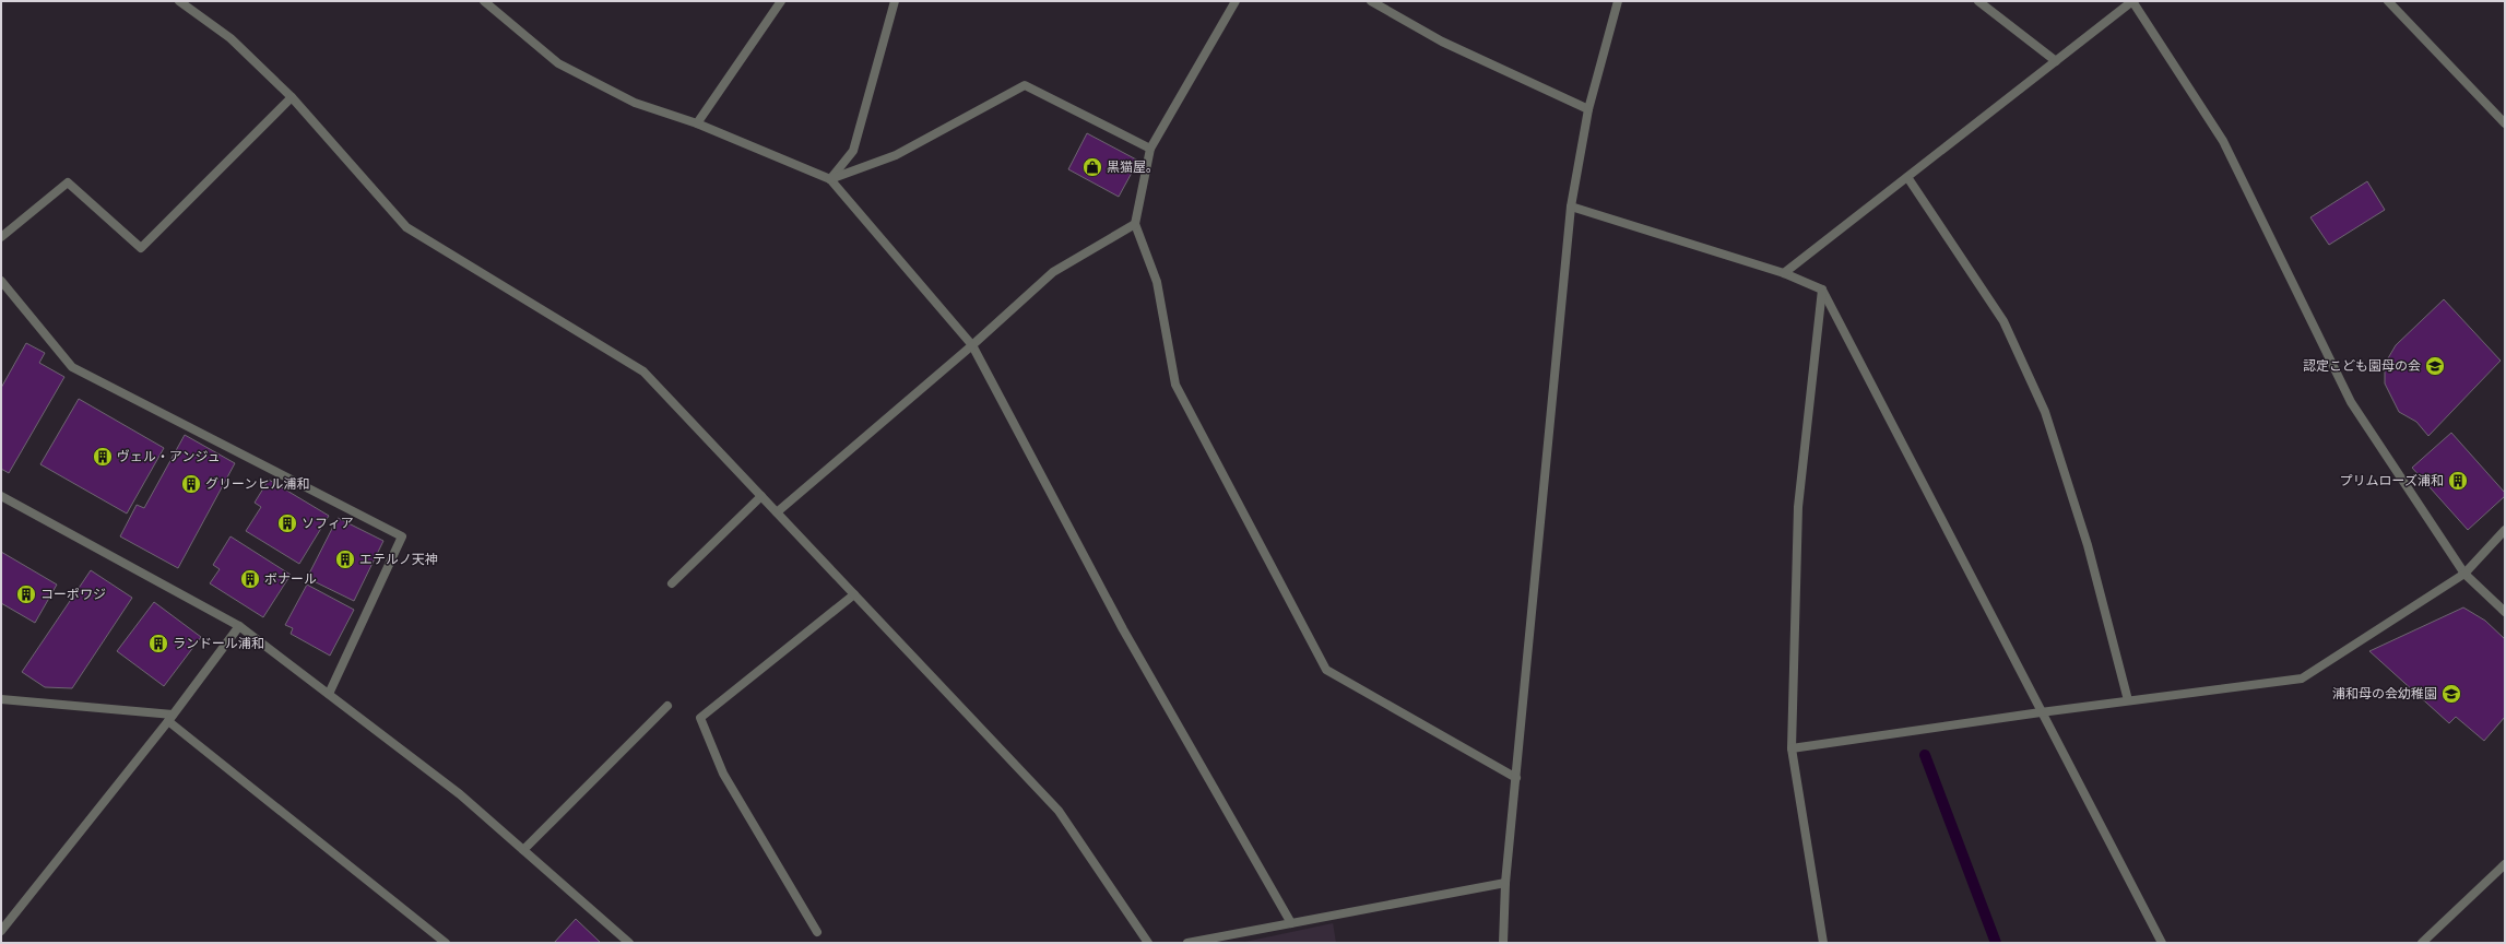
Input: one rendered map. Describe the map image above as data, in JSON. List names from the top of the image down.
{
  "places": {
    "shop": ["黒猫屋。"],
    "school or university": ["認定こども園母の会", "浦和母の会幼稚園"],
    "building": [
      "ヴェル・アンジュ",
      "プリムローズ浦和",
      "グリーンヒル浦和",
      "ソフィア",
      "エテルノ天神",
      "ボナール",
      "コーポワジ",
      "ランドール浦和"
    ]
  }
}
